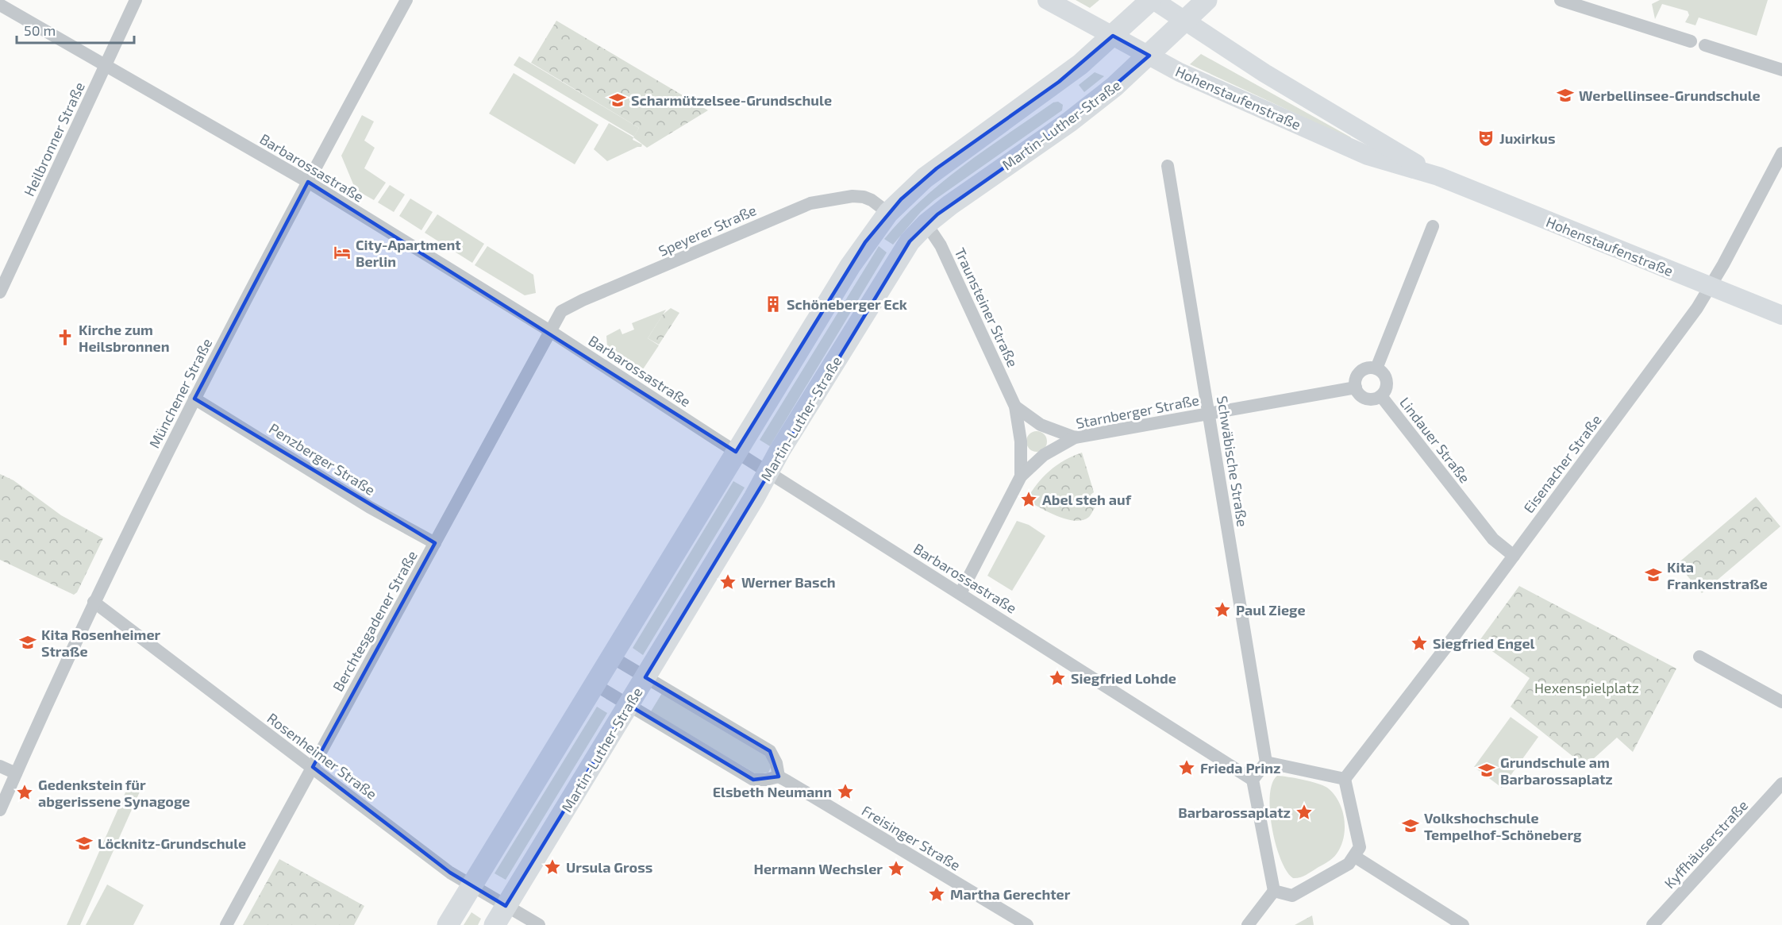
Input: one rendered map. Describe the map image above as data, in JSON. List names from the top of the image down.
{
  "streets": {
    "main road": ["Hohenstaufenstraße", "Martin-Luther-Straße"],
    "street": [
      "Heilbronner Straße",
      "Barbarossastraße",
      "Speyerer Straße",
      "Traunsteiner Straße",
      "Münchener Straße",
      "Starnberger Straße",
      "Lindauer Straße",
      "Penzberger Straße",
      "Schwäbische Straße",
      "Eisenacher Straße",
      "Berchtesgadener Straße",
      "Rosenheimer Straße",
      "Freisinger Straße",
      "Kyffhäuserstraße"
    ]
  },
  "crossings": [
    ["Hohenstaufenstraße", "Martin-Luther-Straße"],
    ["Hohenstaufenstraße", "Eisenacher Straße"],
    ["Martin-Luther-Straße", "Barbarossastraße"],
    ["Martin-Luther-Straße", "Traunsteiner Straße"],
    ["Martin-Luther-Straße", "Rosenheimer Straße"],
    ["Heilbronner Straße", "Barbarossastraße"],
    ["Barbarossastraße", "Speyerer Straße"],
    ["Barbarossastraße", "Traunsteiner Straße"],
    ["Barbarossastraße", "Münchener Straße"],
    ["Barbarossastraße", "Berchtesgadener Straße"],
    ["Speyerer Straße", "Berchtesgadener Straße"],
    ["Traunsteiner Straße", "Starnberger Straße"],
    ["Münchener Straße", "Penzberger Straße"],
    ["Münchener Straße", "Rosenheimer Straße"],
    ["Starnberger Straße", "Lindauer Straße"],
    ["Starnberger Straße", "Schwäbische Straße"],
    ["Lindauer Straße", "Eisenacher Straße"],
    ["Penzberger Straße", "Berchtesgadener Straße"],
    ["Berchtesgadener Straße", "Rosenheimer Straße"]
  ],
  "parks": ["Hexenspielplatz"],
  "places": {
    "school or university": [
      "Werbellinsee-Grundschule",
      "Scharmützelsee-Grundschule",
      "Kita Frankenstraße",
      "Kita Rosenheimer Straße",
      "Grundschule am Barbarossaplatz",
      "Volkshochschule Tempelhof-Schöneberg",
      "Löcknitz-Grundschule"
    ],
    "theatre": ["Juxirkus"],
    "hotel": ["City-Apartment Berlin"],
    "building": ["Schöneberger Eck"],
    "church": ["Kirche zum Heilsbronnen"],
    "place": [
      "Abel steh auf",
      "Werner Basch",
      "Paul Ziege",
      "Siegfried Engel",
      "Siegfried Lohde",
      "Frieda Prinz",
      "Elsbeth Neumann",
      "Gedenkstein für abgerissene Synagoge",
      "Barbarossaplatz",
      "Ursula Gross",
      "Hermann Wechsler",
      "Martha Gerechter"
    ]
  },
  "scale_bar": "50 m"
}
